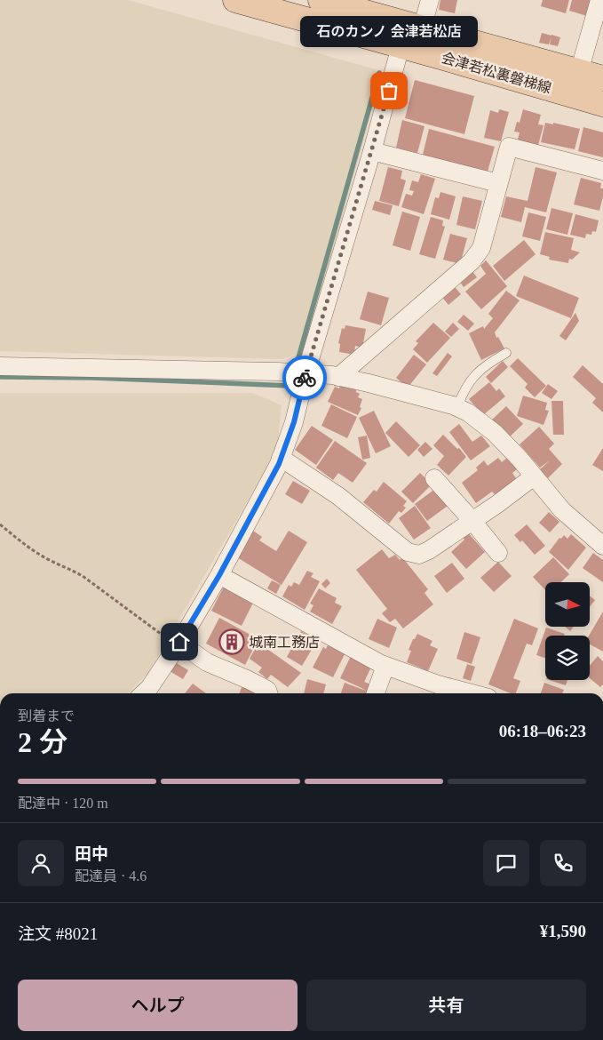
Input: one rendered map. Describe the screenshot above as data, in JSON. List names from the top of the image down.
{
  "streets": {
    "main road": ["会津若松裏磐梯線"]
  },
  "places": {
    "other": ["石のカンノ 会津若松店"],
    "building": ["城南工務店"]
  },
  "north": "right",
  "page": {
    "bubble": "石のカンノ 会津若松店",
    "heading": ["2 分", "到着まで", "06:18–06:23"],
    "panel": [
      "田中",
      "配達員 · 4.6",
      "注文 #8021",
      "¥1,590"
    ],
    "bar": "配達中 · 120 m",
    "buttons": ["ヘルプ", "共有"]
  }
}
